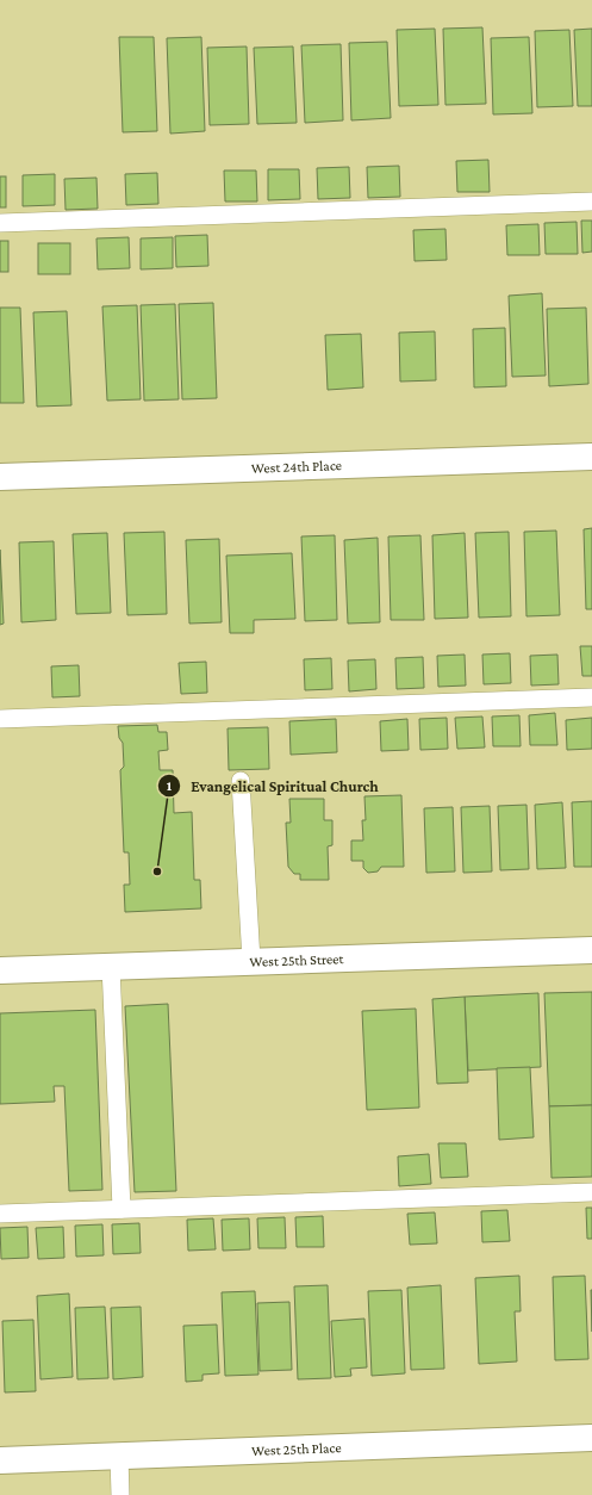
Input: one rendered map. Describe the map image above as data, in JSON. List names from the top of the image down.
{
  "streets": {
    "street": ["West 24th Place", "West 25th Street", "West 25th Place"]
  },
  "places": ["Evangelical Spiritual Church"]
}
